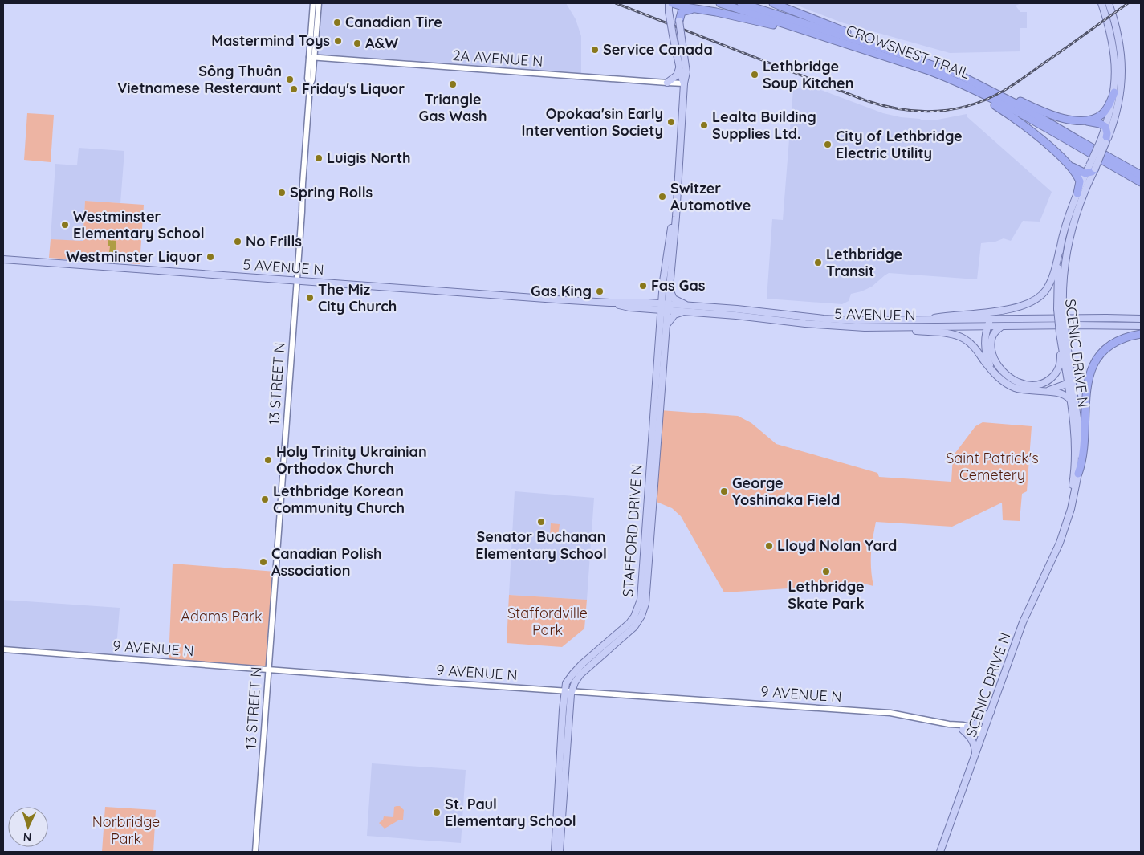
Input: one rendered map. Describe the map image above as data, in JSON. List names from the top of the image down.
{
  "streets": {
    "highway": ["CROWSNEST TRAIL"],
    "main road": ["5 AVENUE N", "SCENIC DRIVE N", "STAFFORD DRIVE N"],
    "street": ["2A AVENUE N", "13 STREET N", "9 AVENUE N"]
  },
  "crossings": [
    ["2A AVENUE N", "13 STREET N"],
    ["2A AVENUE N", "STAFFORD DRIVE N"],
    ["5 AVENUE N", "13 STREET N"],
    ["5 AVENUE N", "STAFFORD DRIVE N"],
    ["SCENIC DRIVE N", "9 AVENUE N"],
    ["13 STREET N", "9 AVENUE N"],
    ["STAFFORD DRIVE N", "9 AVENUE N"]
  ],
  "parks": [
    "Saint Patrick's Cemetery",
    "Staffordville Park",
    "Adams Park",
    "Norbridge Park"
  ],
  "places": [
    "Canadian Tire",
    "Mastermind Toys",
    "A&W",
    "Service Canada",
    "Lethbridge Soup Kitchen",
    "Sông Thuân Vietnamese Resteraunt",
    "Triangle Gas Wash",
    "Friday's Liquor",
    "Opokaa'sin Early Intervention Society",
    "Lealta Building Supplies Ltd.",
    "City of Lethbridge Electric Utility",
    "Luigis North",
    "Spring Rolls",
    "Switzer Automotive",
    "Westminster Elementary School",
    "No Frills",
    "Westminster Liquor",
    "Lethbridge Transit",
    "Fas Gas",
    "Gas King",
    "The Miz City Church",
    "Holy Trinity Ukrainian Orthodox Church",
    "George Yoshinaka Field",
    "Lethbridge Korean Community Church",
    "Senator Buchanan Elementary School",
    "Lloyd Nolan Yard",
    "Canadian Polish Association",
    "Lethbridge Skate Park",
    "St. Paul Elementary School"
  ],
  "north": "bottom"
}
